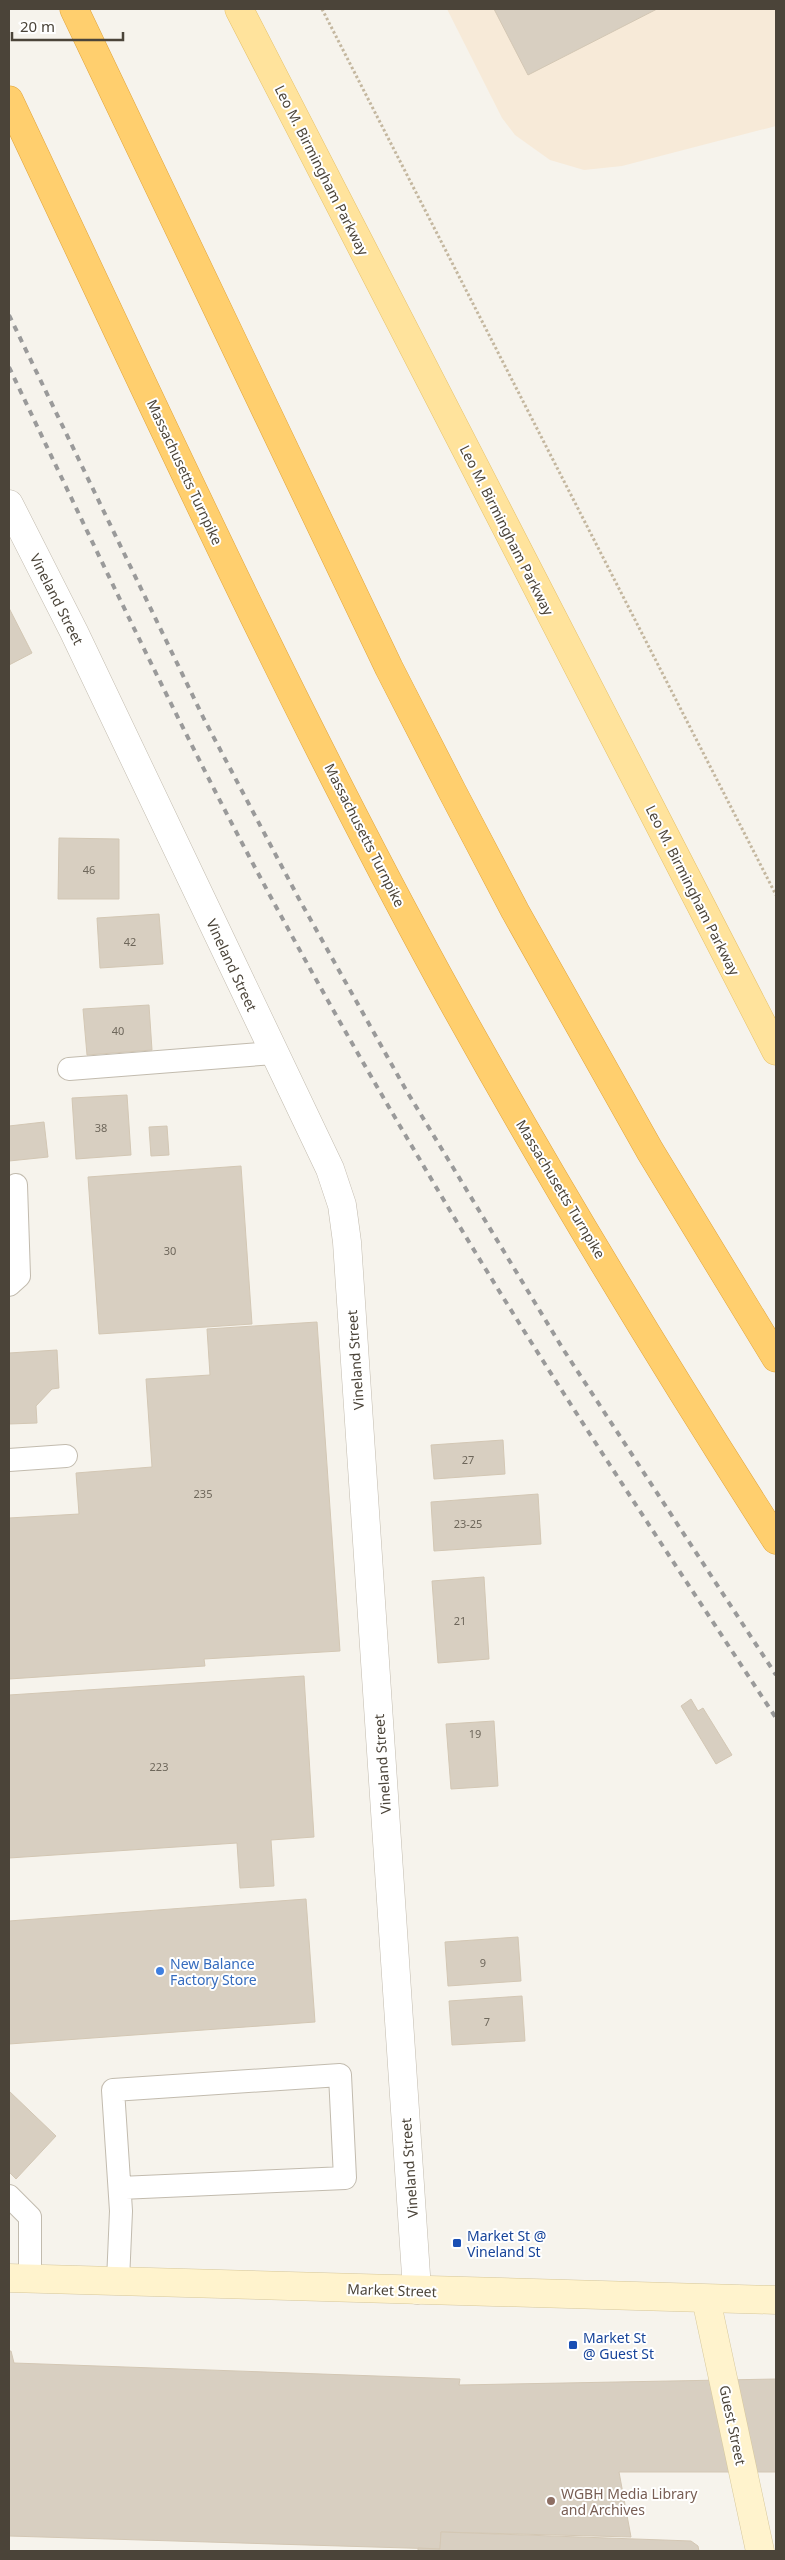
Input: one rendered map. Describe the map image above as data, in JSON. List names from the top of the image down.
{
  "streets": {
    "highway": ["Massachusetts Turnpike"],
    "main road": ["Leo M. Birmingham Parkway", "Market Street", "Guest Street"],
    "street": ["Vineland Street"]
  },
  "crossings": [
    ["Vineland Street", "Market Street"],
    ["Market Street", "Guest Street"]
  ],
  "places": {
    "other": ["New Balance Factory Store", "WGBH Media Library and Archives"],
    "transit": ["Market St @ Vineland St", "Market St @ Guest St"]
  },
  "house_numbers": [
    "46",
    "42",
    "40",
    "38",
    "30",
    "27",
    "235",
    "23-25",
    "21",
    "19",
    "223",
    "9",
    "7"
  ],
  "scale_bar": "20 m"
}
